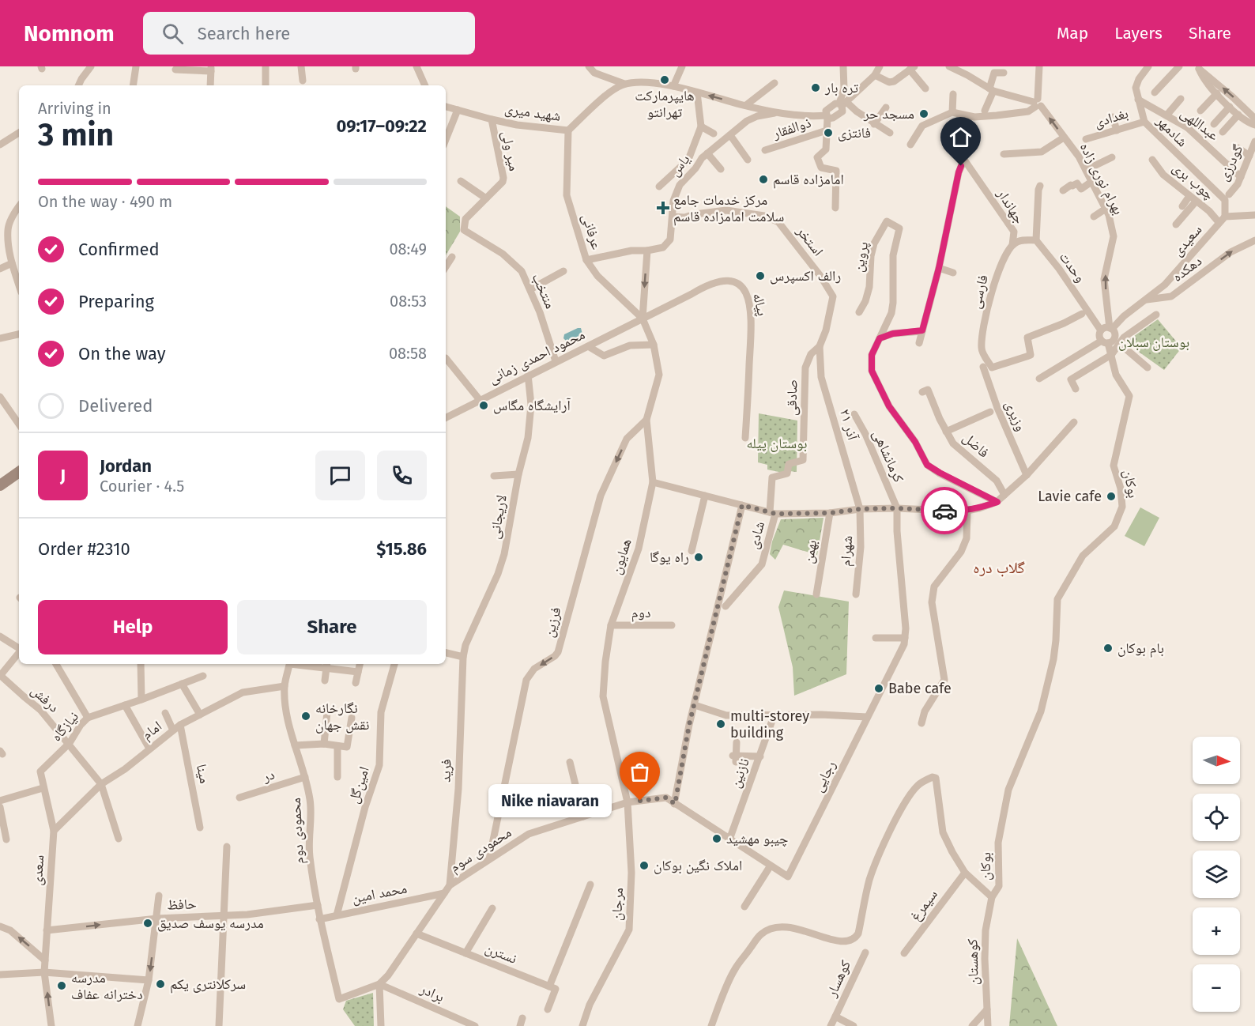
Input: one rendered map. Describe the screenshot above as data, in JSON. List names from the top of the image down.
{
  "streets": {
    "street": [
      "شهید میری",
      "بغدادی",
      "عبداللهی",
      "ذوالفقار",
      "شادمهر",
      "میر ولی",
      "گودرزی",
      "یاس",
      "بهرام نوری زاده",
      "چوب بری",
      "جهاندار",
      "عرفانی",
      "سعیدی",
      "استخر",
      "پروین",
      "وحدت",
      "دهکده",
      "منتخب",
      "فارسی",
      "پیاله",
      "محمود احمدی زمانی",
      "صادقی",
      "وزیری",
      "۲۱ آذر",
      "فاضل",
      "کرمانشاهی",
      "بوکان",
      "لاریجانی",
      "شادی",
      "شهرام",
      "بهمن",
      "همایون",
      "دوم",
      "فرزین",
      "درفش",
      "نیازگاه",
      "امام",
      "فرید",
      "نازنین",
      "مینا",
      "در",
      "رجایی",
      "امین‌گل",
      "محمودی دوم",
      "محمودی سوم",
      "سعدی",
      "محمد امین",
      "حافظ",
      "مرجان",
      "سیمرغ",
      "نسترن",
      "کوهستان",
      "کوهسار",
      "برادر"
    ]
  },
  "crossings": [
    ["شهید میری", "میر ولی"],
    ["شهید میری", "عرفانی"],
    ["بغدادی", "شادمهر"],
    ["عبداللهی", "شادمهر"],
    ["عبداللهی", "گودرزی"],
    ["شادمهر", "گودرزی"],
    ["میر ولی", "منتخب"],
    ["یاس", "استخر"],
    ["بهرام نوری زاده", "وحدت"],
    ["بهرام نوری زاده", "دهکده"],
    ["بهرام نوری زاده", "بوکان"],
    ["چوب بری", "سعیدی"],
    ["جهاندار", "فارسی"],
    ["عرفانی", "پیاله"],
    ["عرفانی", "محمود احمدی زمانی"],
    ["عرفانی", "همایون"],
    ["سعیدی", "دهکده"],
    ["استخر", "صادقی"],
    ["وحدت", "دهکده"],
    ["وحدت", "بوکان"],
    ["دهکده", "بوکان"],
    ["منتخب", "محمود احمدی زمانی"],
    ["پیاله", "محمود احمدی زمانی"],
    ["پیاله", "همایون"],
    ["محمود احمدی زمانی", "لاریجانی"],
    ["محمود احمدی زمانی", "همایون"],
    ["صادقی", "۲۱ آذر"],
    ["صادقی", "شادی"],
    ["۲۱ آذر", "شهرام"],
    ["کرمانشاهی", "رجایی"],
    ["بوکان", "سیمرغ"],
    ["بوکان", "کوهستان"],
    ["لاریجانی", "فرید"],
    ["همایون", "دوم"],
    ["همایون", "فرزین"],
    ["همایون", "رجایی"],
    ["همایون", "محمودی سوم"],
    ["همایون", "مرجان"],
    ["فرزین", "محمودی سوم"],
    ["درفش", "نیازگاه"],
    ["درفش", "امام"],
    ["نیازگاه", "سعدی"],
    ["امام", "مینا"],
    ["امام", "محمودی دوم"],
    ["امام", "سعدی"],
    ["فرید", "محمودی سوم"],
    ["نازنین", "رجایی"],
    ["در", "محمودی دوم"],
    ["رجایی", "محمودی سوم"],
    ["رجایی", "مرجان"],
    ["امین‌گل", "محمد امین"],
    ["محمودی دوم", "محمودی سوم"],
    ["محمودی دوم", "محمد امین"],
    ["محمودی دوم", "حافظ"],
    ["محمودی سوم", "محمد امین"],
    ["محمودی سوم", "مرجان"],
    ["محمودی سوم", "نسترن"],
    ["محمودی سوم", "برادر"],
    ["سعدی", "حافظ"]
  ],
  "one_way": ["بهرام نوری زاده", "فرزین"],
  "districts": ["گلاب دره"],
  "parks": ["بوستان سبلان", "بوستان پیله"],
  "places": {
    "other": [
      "هایپرمارکت تهرانتو",
      "تره بار",
      "مسجد حر",
      "فانتزی",
      "امامزاده قاسم",
      "رالف اکسپرس",
      "آرایشگاه مگاس",
      "Lavie cafe",
      "راه یوگا",
      "بام بوکان",
      "Babe cafe",
      "نگارخانه نقش جهان",
      "multi-storey building",
      "Nike niavaran",
      "چیبو مهشید",
      "املاک نگین بوکان",
      "مدرسه یوسف صدیق",
      "سرکلانتری یکم",
      "مدرسه دخترانه عفاف"
    ],
    "health": ["مرکز خدمات جامع سلامت امامزاده قاسم"]
  },
  "north": "right",
  "page": {
    "header": "Nomnom",
    "search": "Search here",
    "nav": ["Map", "Layers", "Share"],
    "heading": ["3 min", "Arriving in", "09:17–09:22"],
    "panel": [
      "Jordan",
      "Courier · 4.5",
      "Order #2310",
      "$15.86"
    ],
    "bar": "On the way · 490 m",
    "list": [
      ["Confirmed", "08:49"],
      ["Preparing", "08:53"],
      ["On the way", "08:58"],
      "Delivered"
    ],
    "round": "J",
    "buttons": ["Help", "Share"],
    "map_buttons": ["+", "−"],
    "bubble": "Nike niavaran"
  }
}
